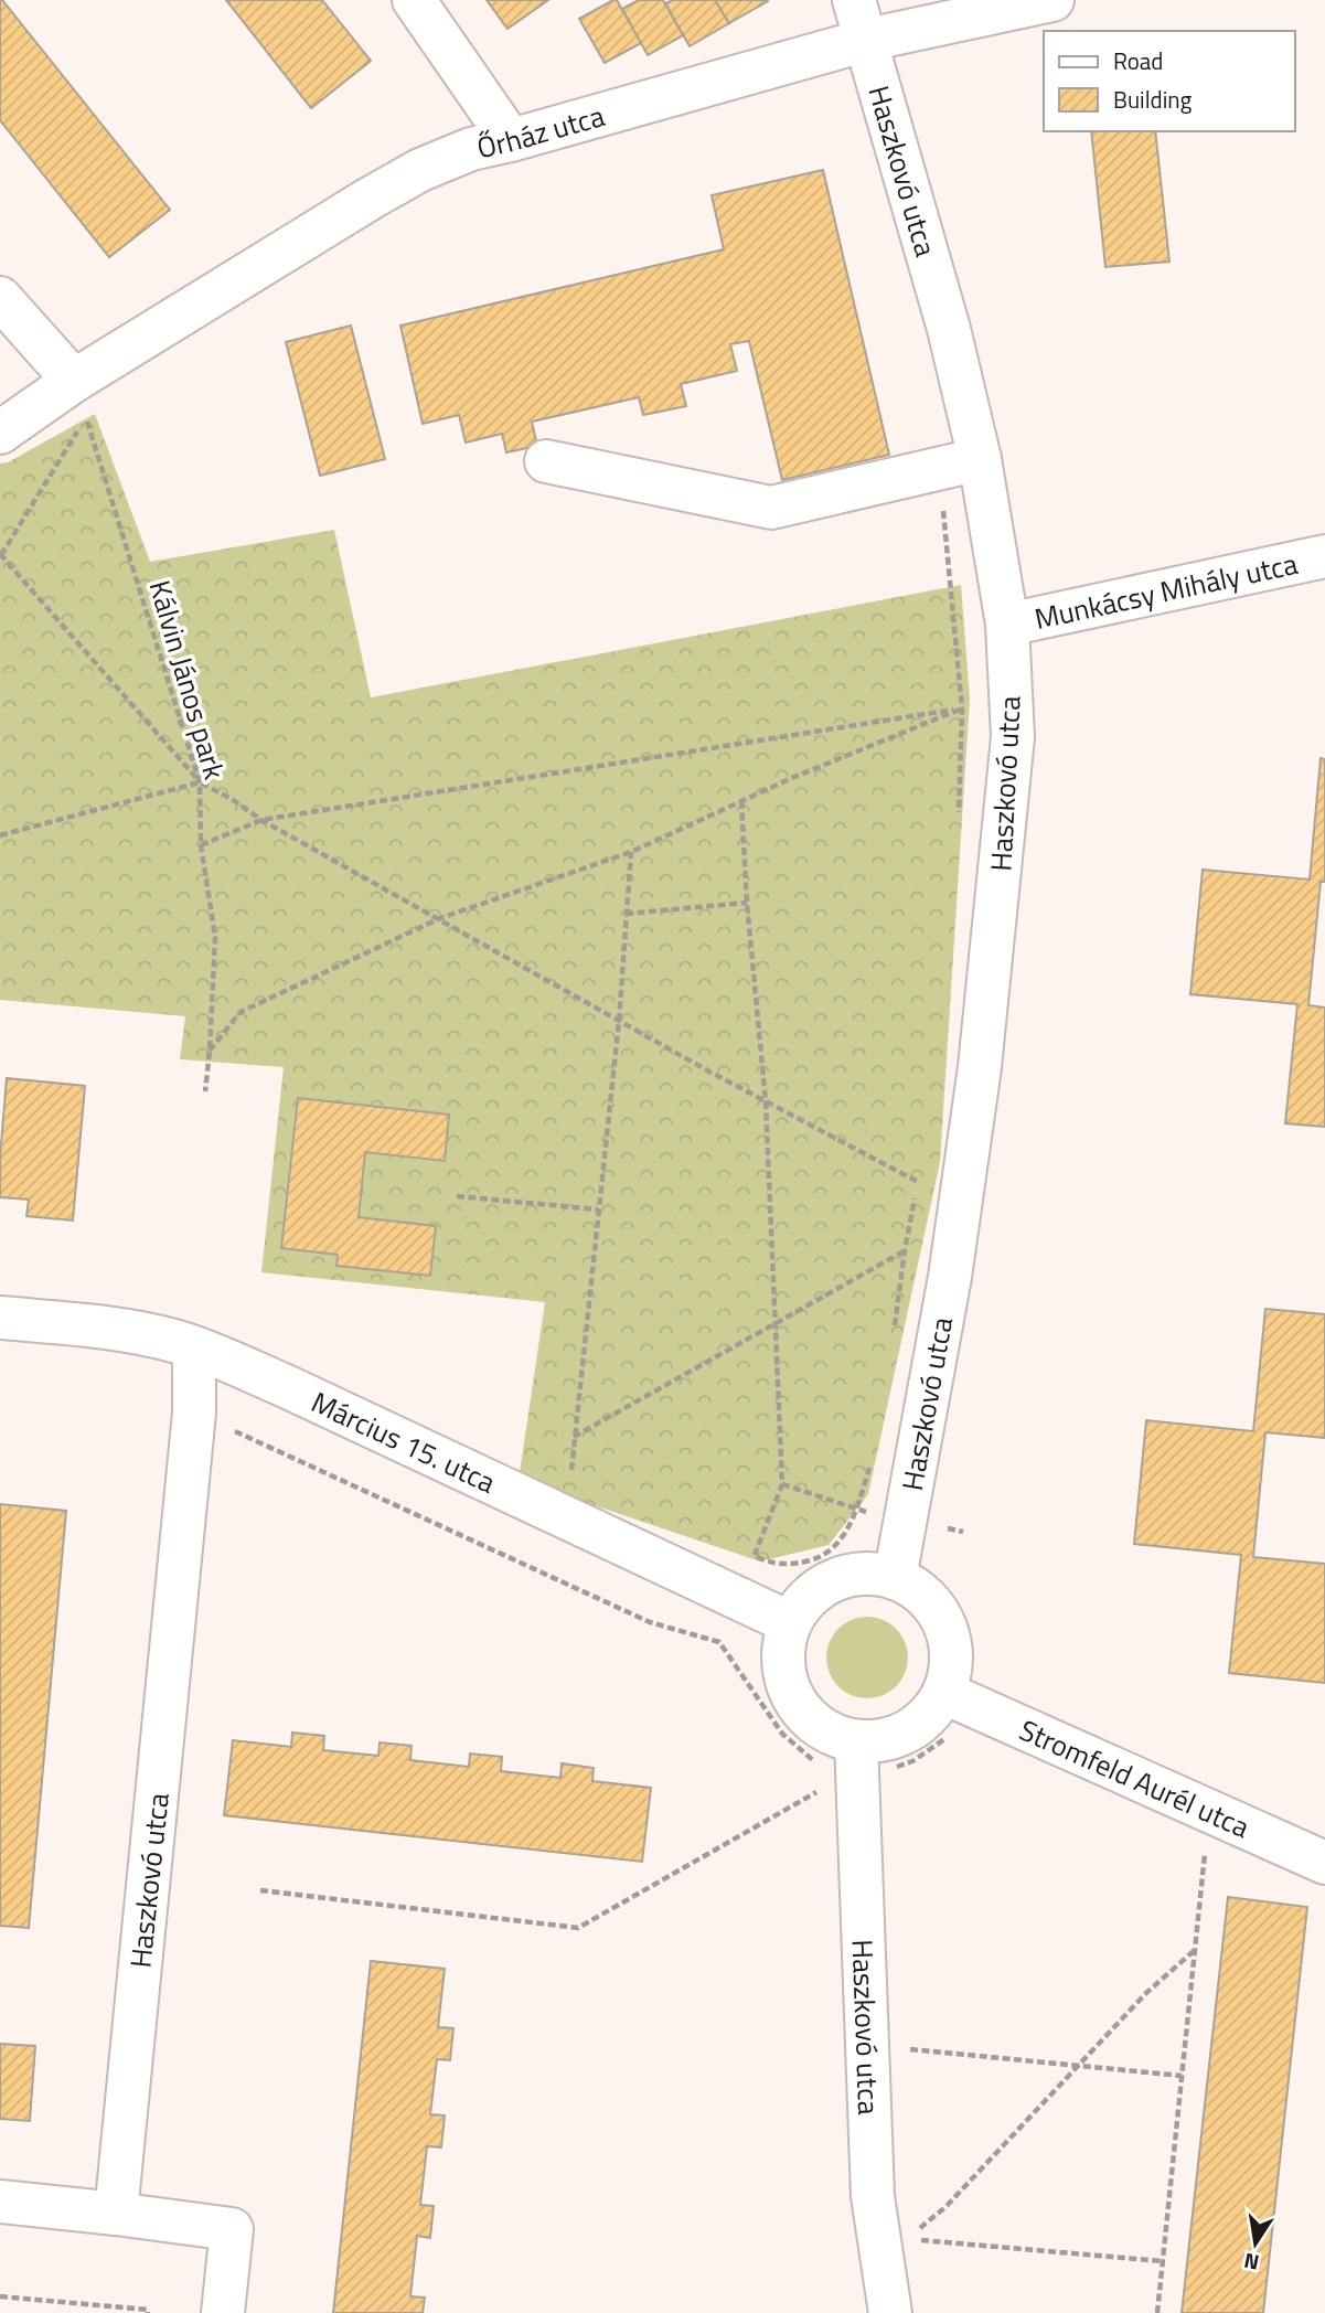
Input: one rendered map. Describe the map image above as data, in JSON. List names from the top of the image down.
{
  "streets": {
    "street": [
      "Őrház utca",
      "Haszkovó utca",
      "Munkácsy Mihály utca",
      "Március 15. utca",
      "Stromfeld Aurél utca"
    ],
    "path": ["Kálvin János park"]
  },
  "crossings": [
    ["Őrház utca", "Haszkovó utca"],
    ["Őrház utca", "Kálvin János park"],
    ["Haszkovó utca", "Munkácsy Mihály utca"],
    ["Haszkovó utca", "Március 15. utca"],
    ["Haszkovó utca", "Stromfeld Aurél utca"],
    ["Március 15. utca", "Stromfeld Aurél utca"]
  ],
  "legend": ["Road", "Building"],
  "north": "bottom"
}
